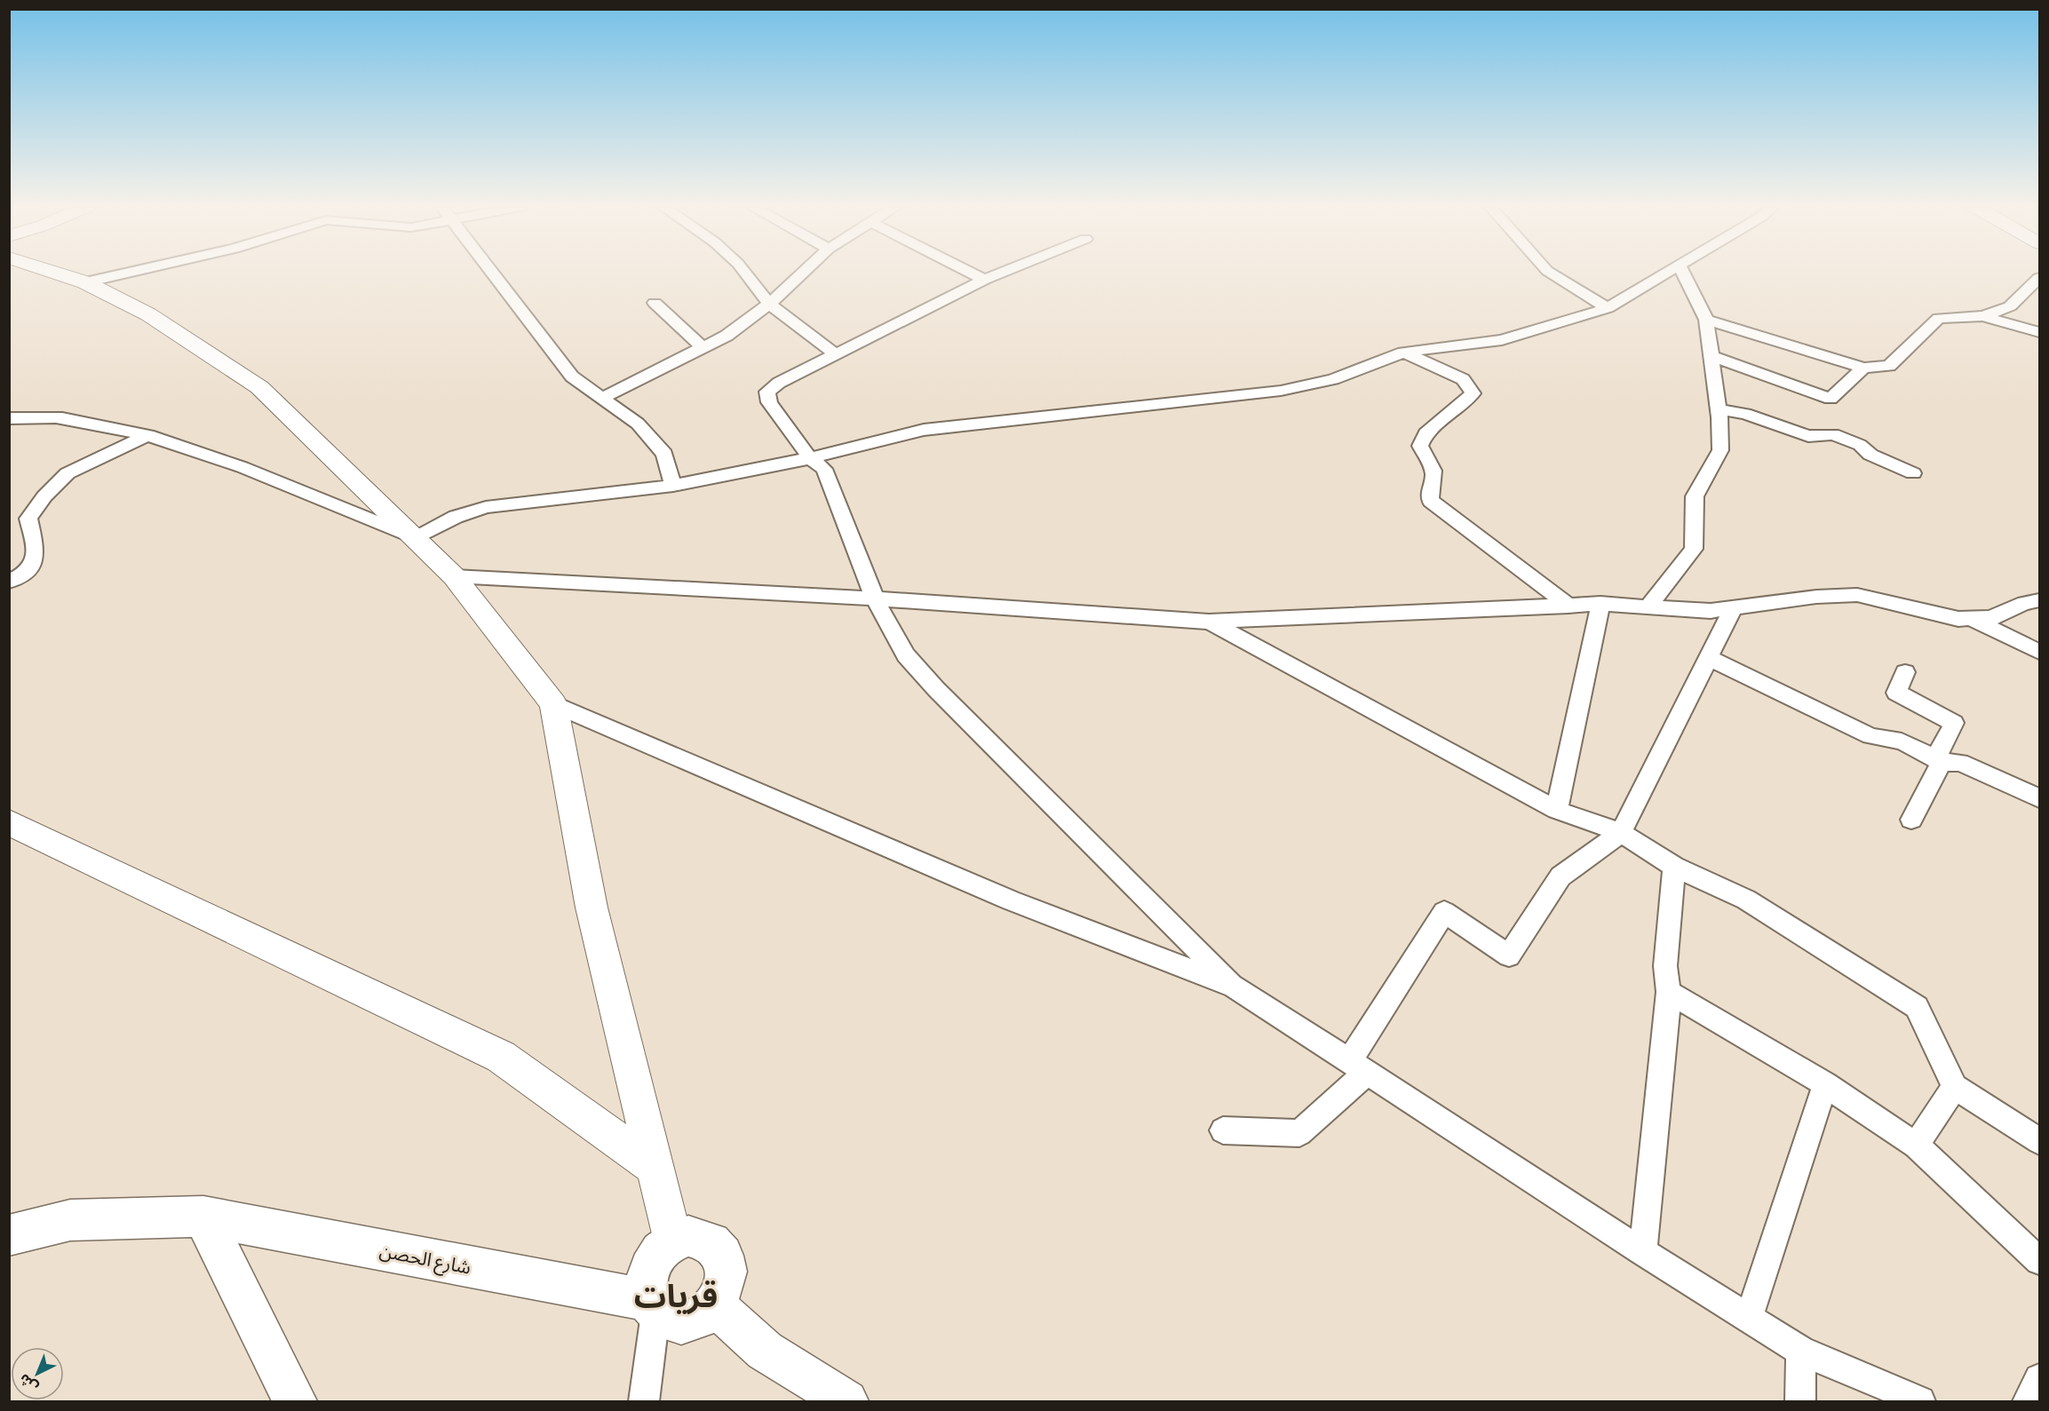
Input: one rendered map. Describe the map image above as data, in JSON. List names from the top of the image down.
{
  "streets": {
    "main road": ["شارع الحصن"]
  },
  "districts": ["قريات"],
  "north": "bottom left"
}
